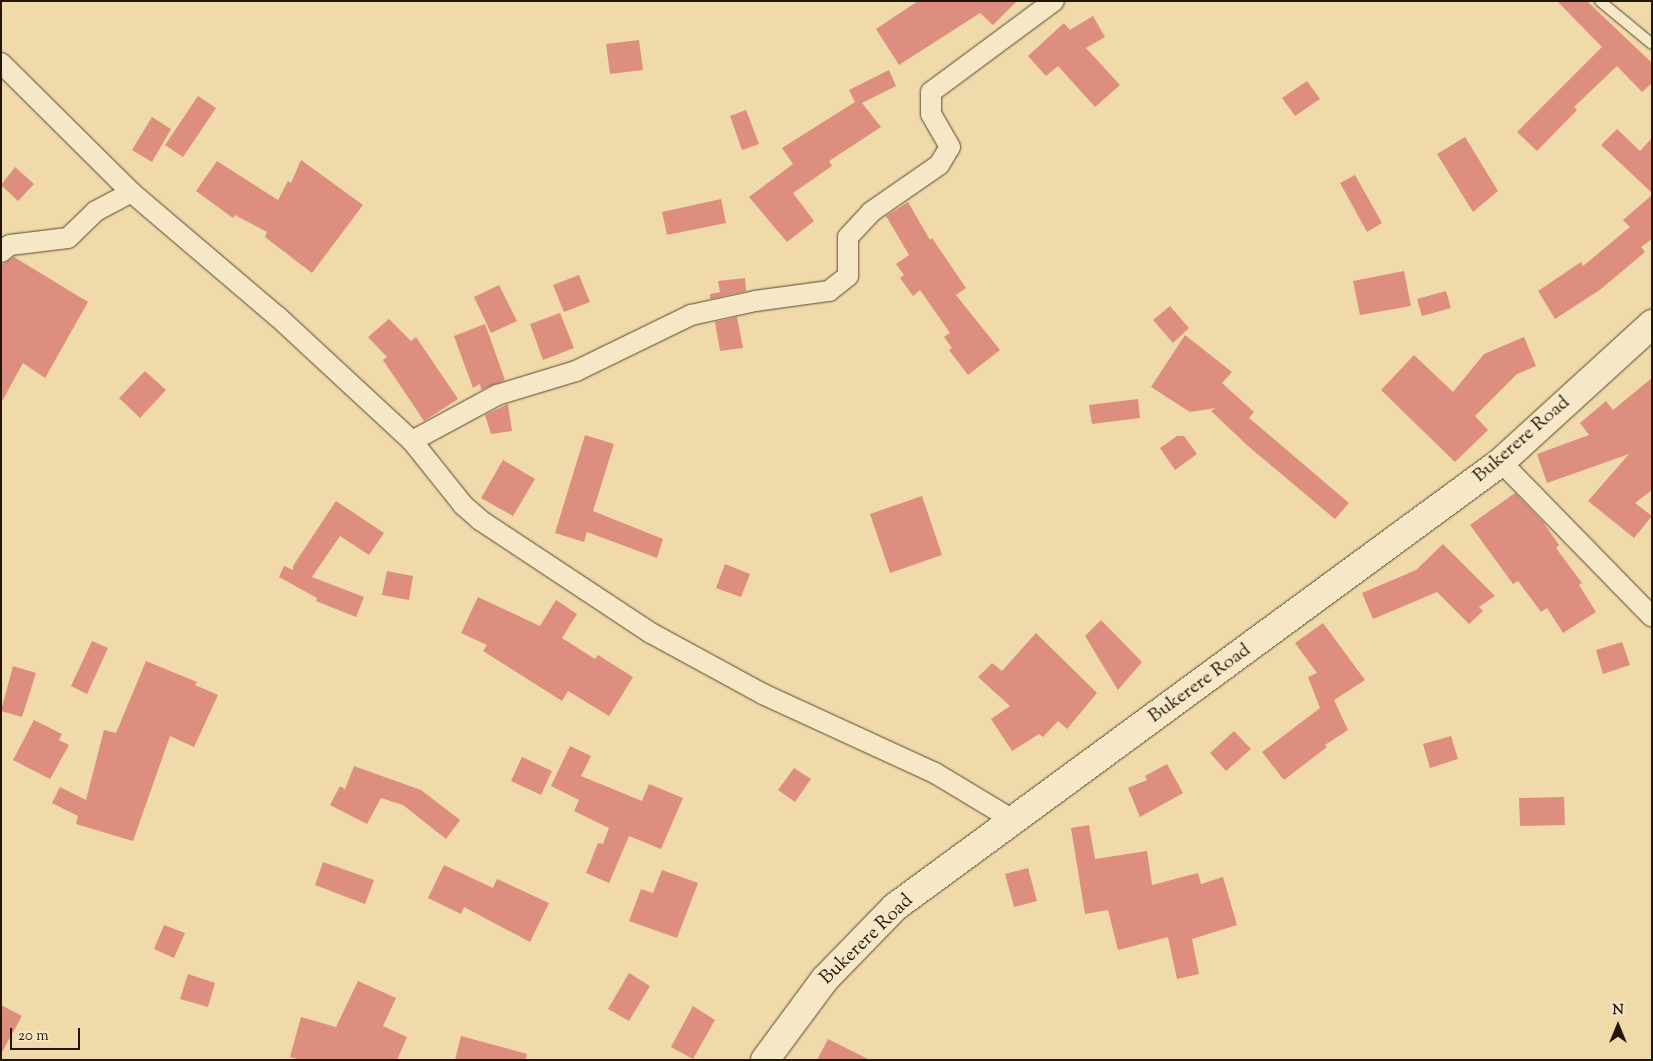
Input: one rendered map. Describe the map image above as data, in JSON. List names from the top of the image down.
{
  "streets": {
    "street": ["Bukerere Road"]
  },
  "scale_bar": "20 m",
  "north": "top"
}
